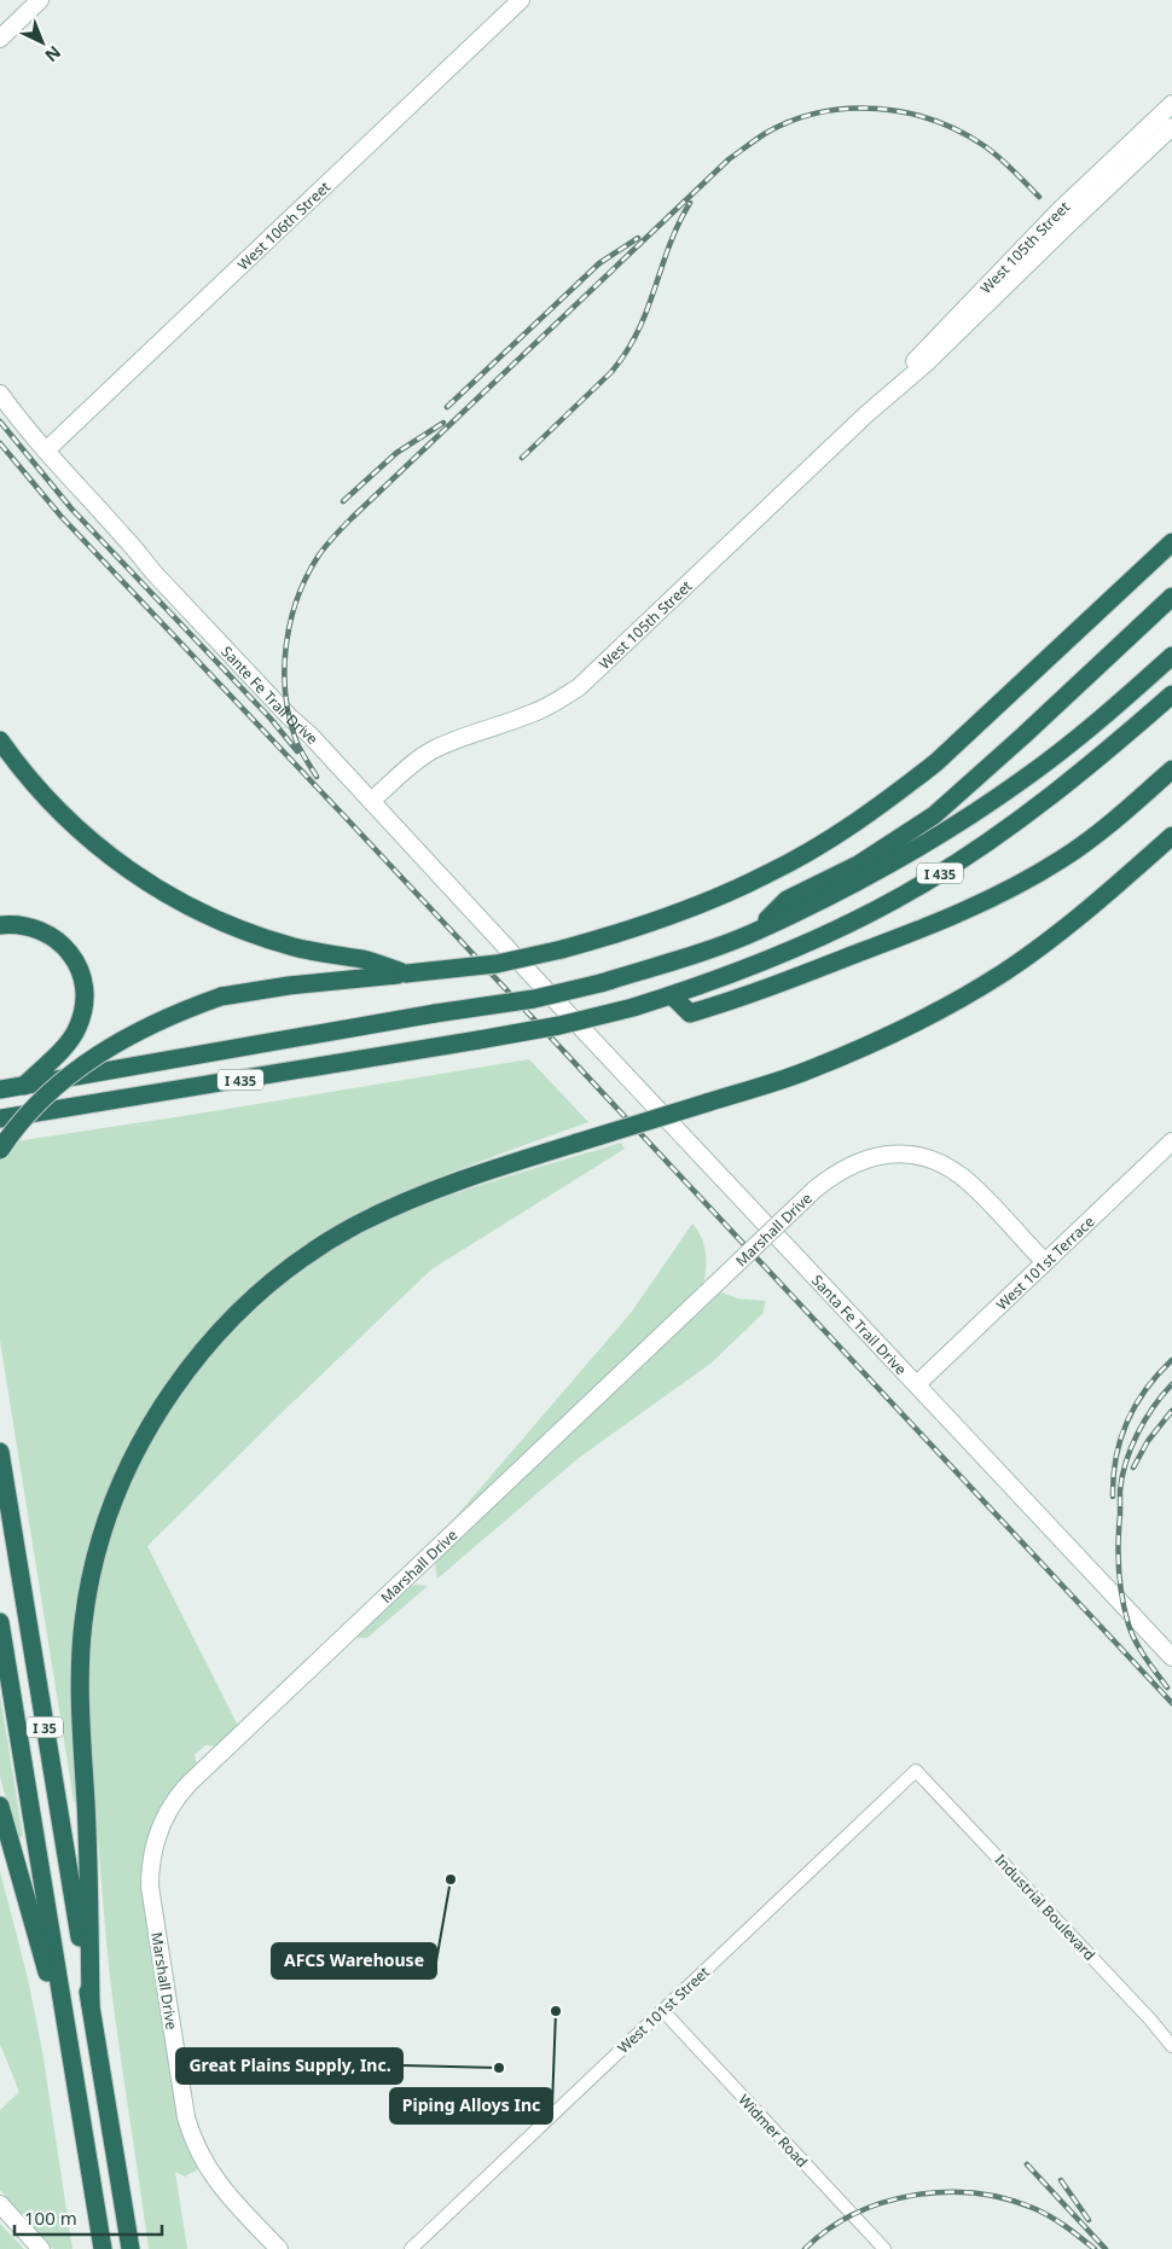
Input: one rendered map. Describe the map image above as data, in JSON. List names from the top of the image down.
{
  "streets": {
    "highway": ["I 435", "I 35"],
    "main road": [
      "West 106th Street",
      "West 105th Street",
      "Sante Fe Trail Drive",
      "Marshall Drive",
      "West 101st Terrace",
      "Santa Fe Trail Drive"
    ],
    "street": ["Industrial Boulevard", "West 101st Street", "Widmer Road"]
  },
  "crossings": [
    ["West 106th Street", "Sante Fe Trail Drive"],
    ["West 105th Street", "Sante Fe Trail Drive"],
    ["Sante Fe Trail Drive", "Santa Fe Trail Drive"],
    ["Marshall Drive", "West 101st Terrace"],
    ["West 101st Terrace", "Santa Fe Trail Drive"],
    ["Industrial Boulevard", "West 101st Street"],
    ["West 101st Street", "Widmer Road"]
  ],
  "places": ["AFCS Warehouse", "Piping Alloys Inc", "Great Plains Supply, Inc."],
  "scale_bar": "100 m",
  "north": "bottom right"
}
